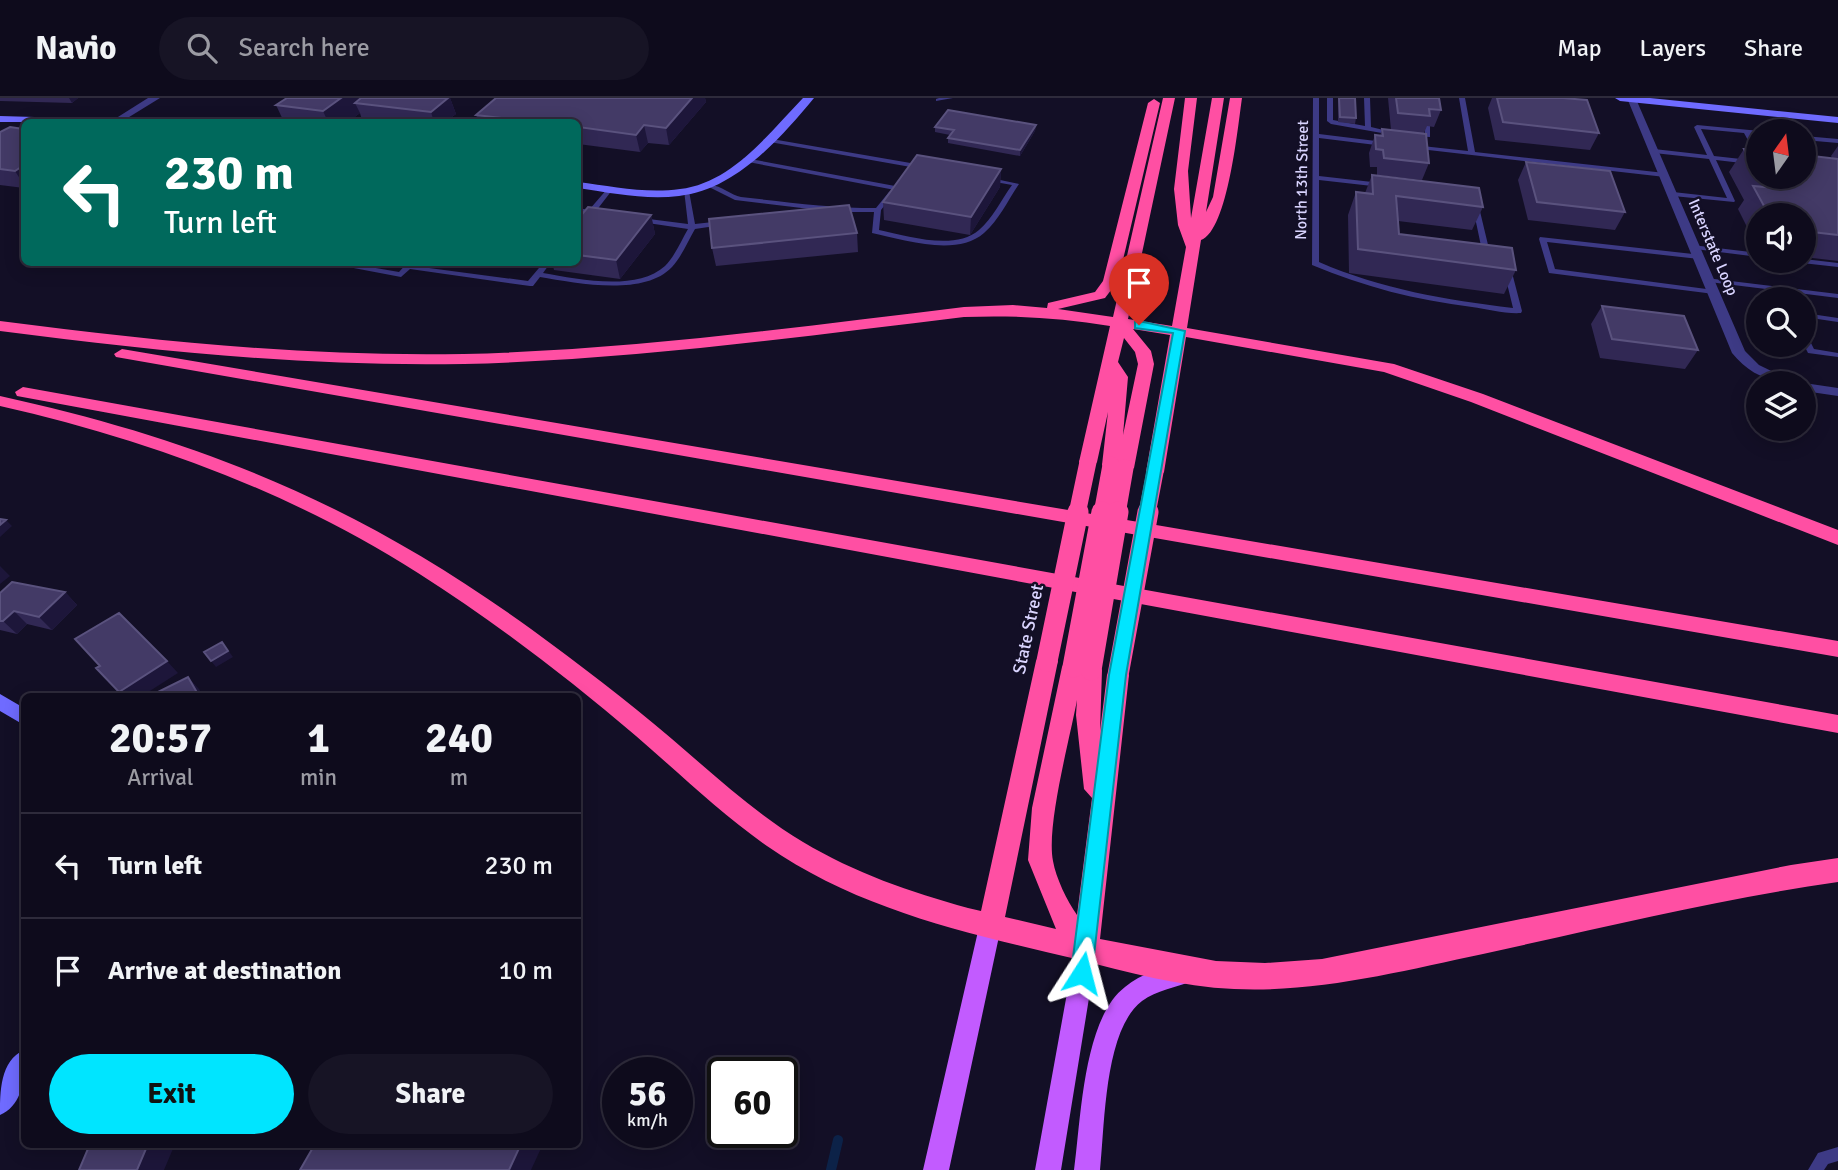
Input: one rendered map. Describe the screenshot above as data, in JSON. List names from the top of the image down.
{
  "streets": {
    "highway": ["State Street"],
    "street": ["Interstate Loop"],
    "lane": ["North 13th Street"]
  },
  "north": "top",
  "page": {
    "header": "Navio",
    "search": "Search here",
    "nav": ["Map", "Layers", "Share"],
    "turn": ["230 m", "Turn left"],
    "eta": [
      "20:57",
      "Arrival",
      "1",
      "min",
      "240",
      "m"
    ],
    "list": [
      {
        "name": "Turn left",
        "value": "230 m"
      },
      {
        "name": "Arrive at destination",
        "value": "10 m"
      }
    ],
    "buttons": ["Exit", "Share"],
    "speed": "56 km/h",
    "limit": "60"
  }
}
